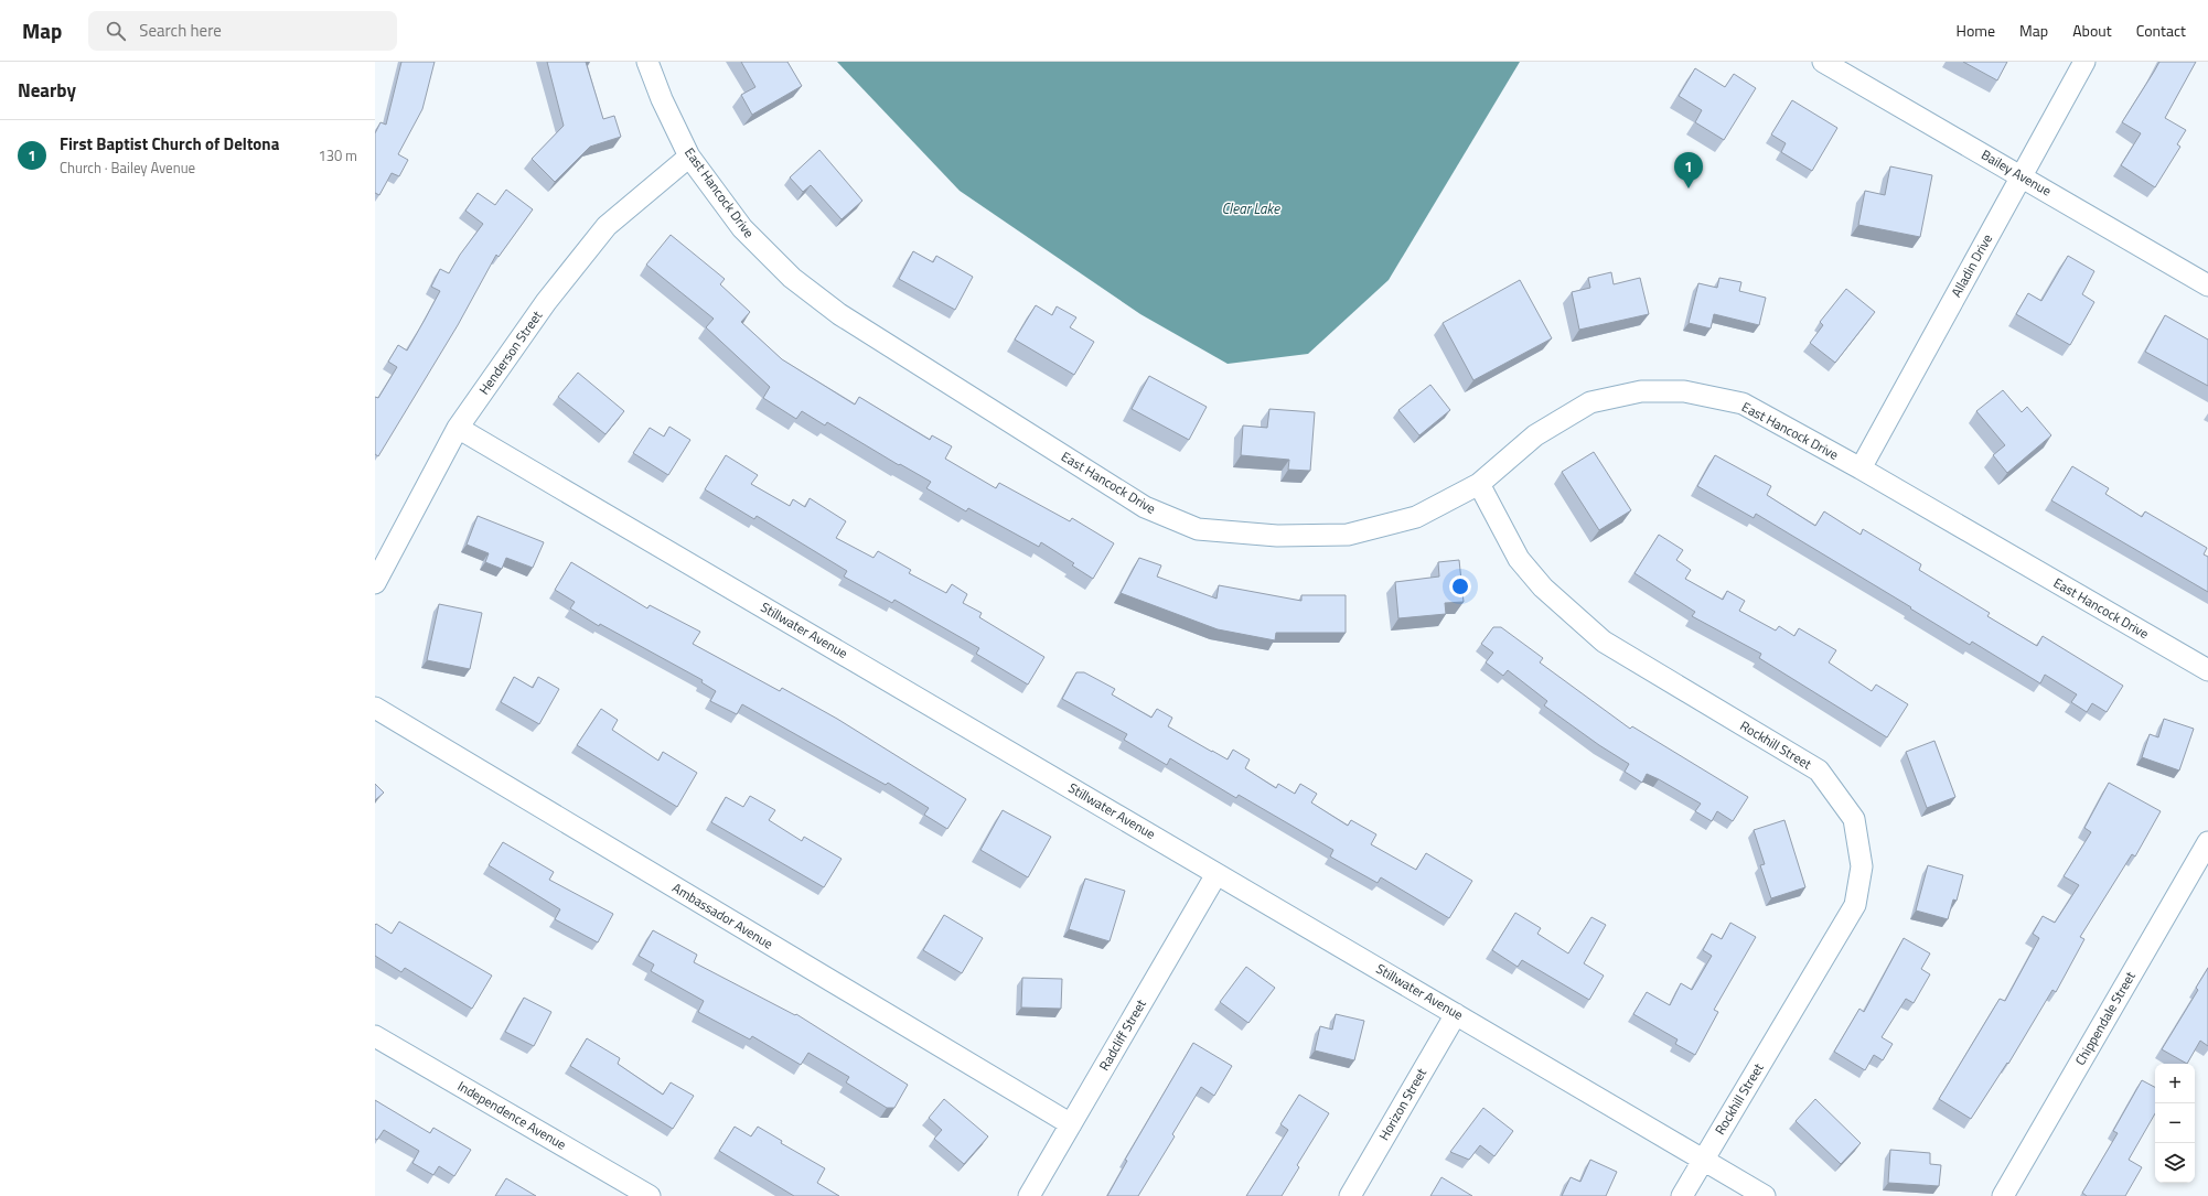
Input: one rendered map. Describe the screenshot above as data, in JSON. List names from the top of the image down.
{
  "streets": {
    "street": [
      "Bailey Avenue",
      "East Hancock Drive",
      "Alladin Drive",
      "Henderson Street",
      "Stillwater Avenue",
      "Rockhill Street",
      "Ambassador Avenue",
      "Chippendale Street",
      "Radcliff Street",
      "Horizon Street",
      "Independence Avenue"
    ]
  },
  "crossings": [
    ["Bailey Avenue", "Alladin Drive"],
    ["East Hancock Drive", "Alladin Drive"],
    ["East Hancock Drive", "Henderson Street"],
    ["East Hancock Drive", "Rockhill Street"],
    ["Henderson Street", "Stillwater Avenue"],
    ["Stillwater Avenue", "Rockhill Street"],
    ["Stillwater Avenue", "Radcliff Street"],
    ["Stillwater Avenue", "Horizon Street"],
    ["Ambassador Avenue", "Radcliff Street"]
  ],
  "water": ["Clear Lake"],
  "page": {
    "header": "Map",
    "search": "Search here",
    "nav": [
      "Home",
      "Map",
      "About",
      "Contact"
    ],
    "heading": "Nearby",
    "list": [
      {
        "mark": "1",
        "name": "First Baptist Church of Deltona",
        "note": "Church · Bailey Avenue",
        "value": "130 m"
      }
    ],
    "pins": "1",
    "map_buttons": ["+", "−"]
  }
}
